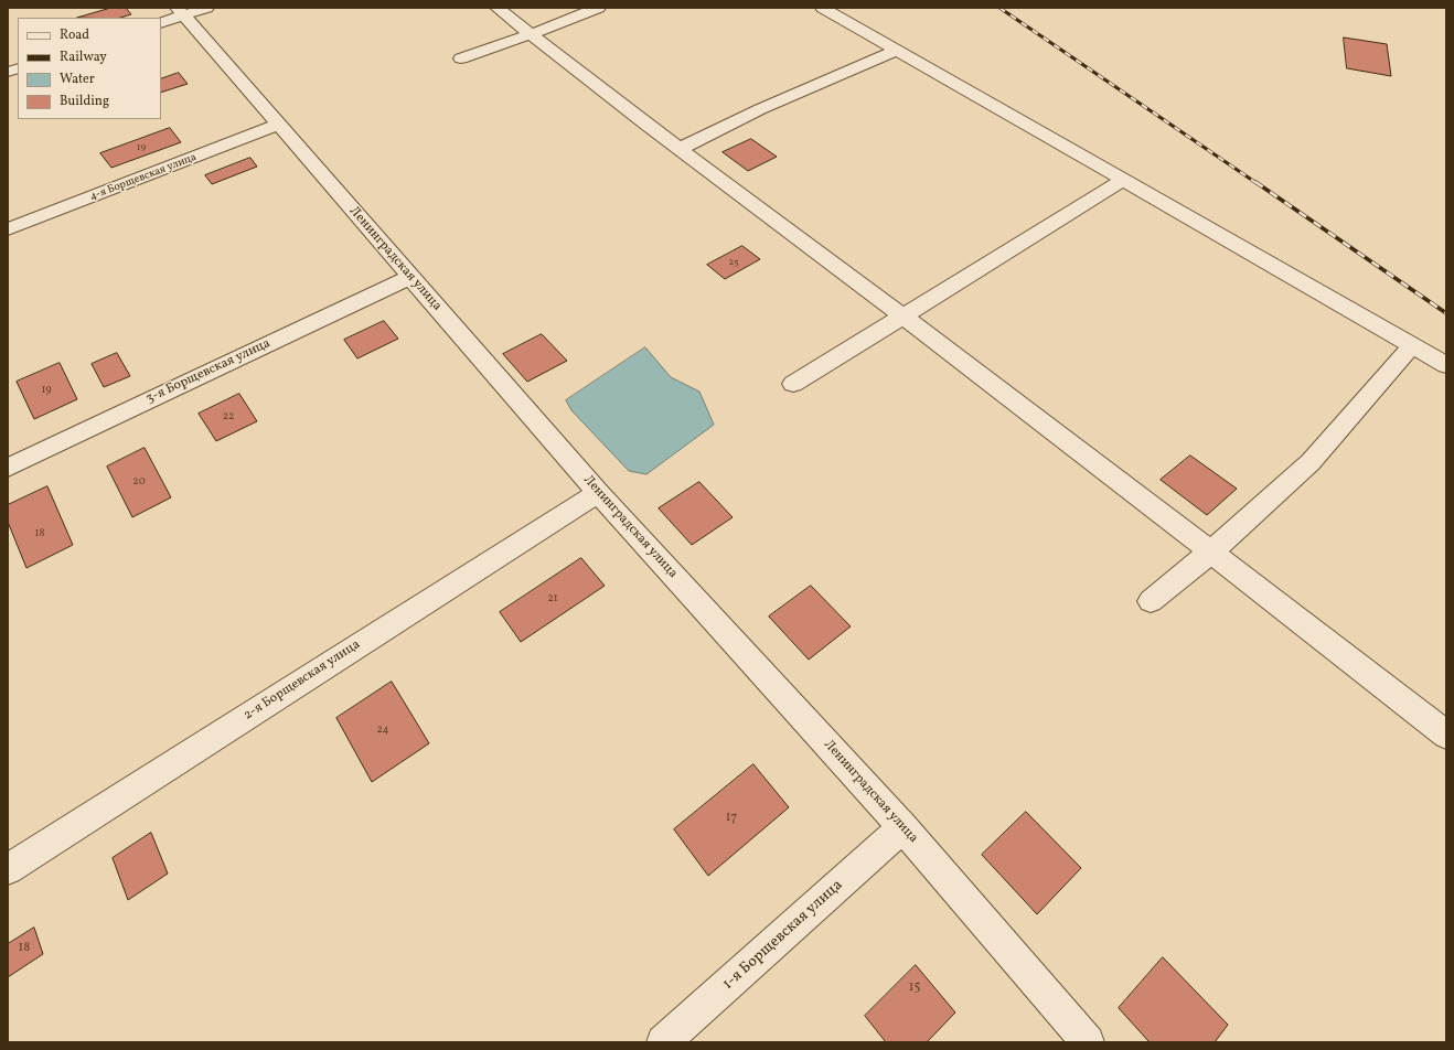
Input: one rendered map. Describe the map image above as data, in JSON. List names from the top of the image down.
{
  "streets": {
    "street": [
      "4-я Борщевская улица",
      "Ленинградская улица",
      "3-я Борщевская улица",
      "2-я Борщевская улица",
      "1-я Борщевская улица"
    ]
  },
  "crossings": [
    ["4-я Борщевская улица", "Ленинградская улица"],
    ["Ленинградская улица", "3-я Борщевская улица"],
    ["Ленинградская улица", "2-я Борщевская улица"],
    ["Ленинградская улица", "1-я Борщевская улица"]
  ],
  "house_numbers": [
    "19",
    "25",
    "19",
    "22",
    "20",
    "18",
    "21",
    "24",
    "17",
    "18",
    "15"
  ],
  "legend": [
    "Road",
    "Railway",
    "Water",
    "Building"
  ]
}
